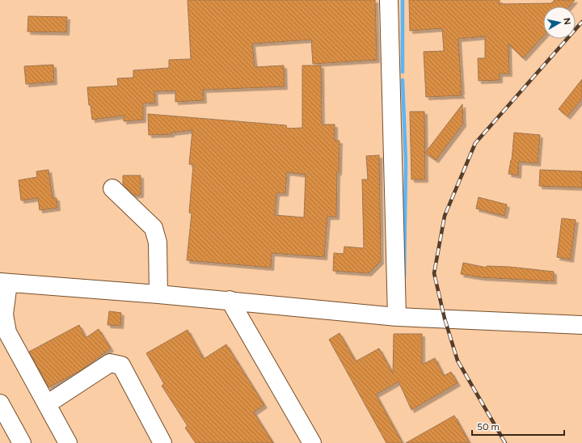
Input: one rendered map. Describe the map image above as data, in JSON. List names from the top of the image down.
{
  "scale_bar": "50 m",
  "north": "right"
}
